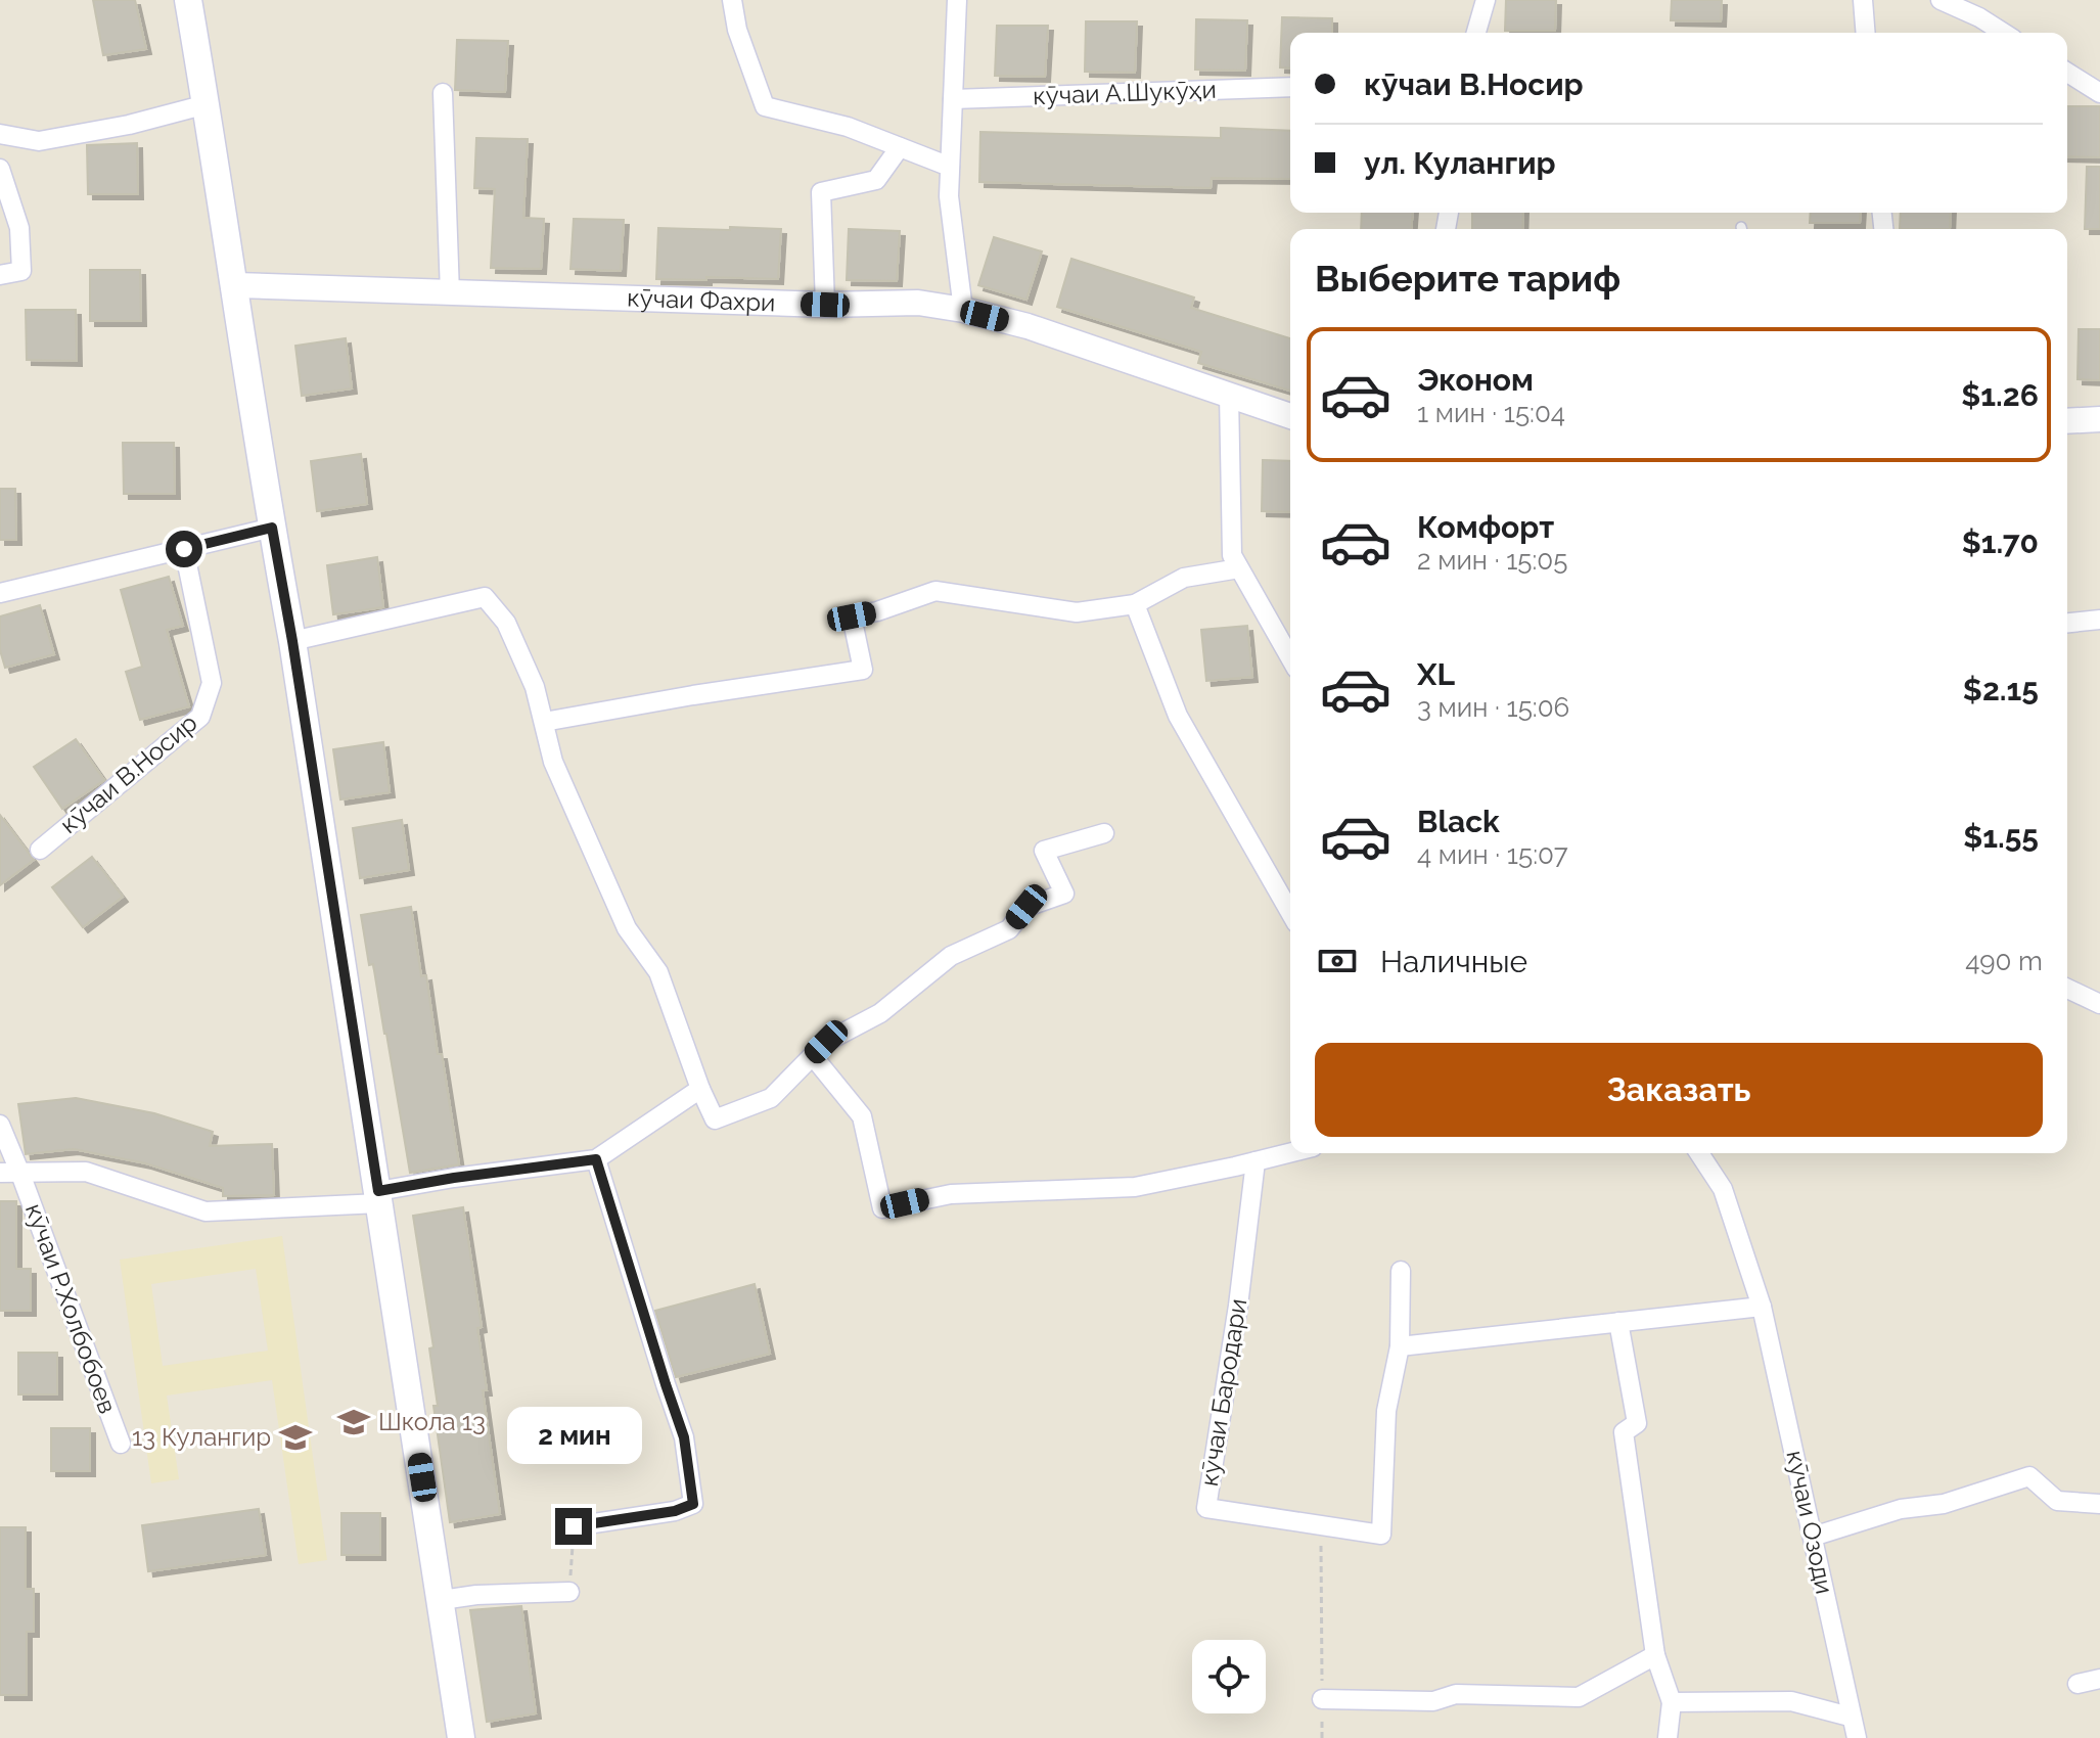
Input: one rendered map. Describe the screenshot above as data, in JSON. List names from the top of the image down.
{
  "streets": {
    "street": [
      "кӯчаи А.Шукӯҳи",
      "кӯчаи Фахри",
      "кӯчаи В.Носир",
      "кӯчаи Р.Холбобоев",
      "кӯчаи Бародари",
      "кӯчаи Озоди"
    ]
  },
  "places": {
    "school or university": ["Школа 13", "13 Кулангир"]
  },
  "page": {
    "banner": ["кӯчаи В.Носир", "ул. Кулангир"],
    "heading": "Выберите тариф",
    "list": [
      {
        "name": "Эконом",
        "note": "1 мин · 15:04",
        "value": "$1.26"
      },
      {
        "name": "Комфорт",
        "note": "2 мин · 15:05",
        "value": "$1.70"
      },
      {
        "name": "XL",
        "note": "3 мин · 15:06",
        "value": "$2.15"
      },
      {
        "name": "Black",
        "note": "4 мин · 15:07",
        "value": "$1.55"
      }
    ],
    "pay": ["Наличные", "490 m"],
    "buttons": "Заказать",
    "bubble": "2 мин"
  }
}
